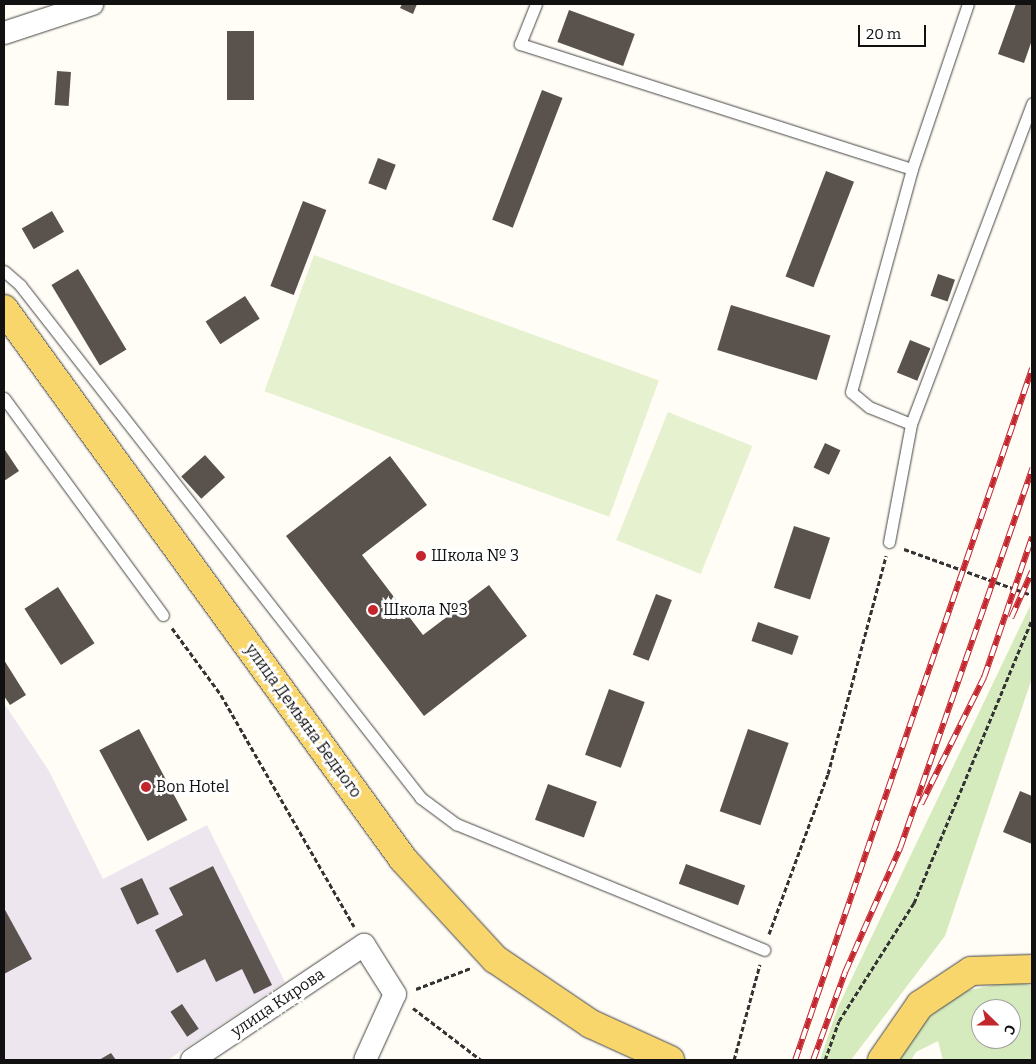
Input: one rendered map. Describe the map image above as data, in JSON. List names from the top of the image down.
{
  "streets": {
    "main road": ["улица Демьяна Бедного"],
    "street": ["улица Кирова"]
  },
  "places": ["Школа № 3", "Школа №3", "Bon Hotel"],
  "scale_bar": "20 m",
  "north": "right"
}
